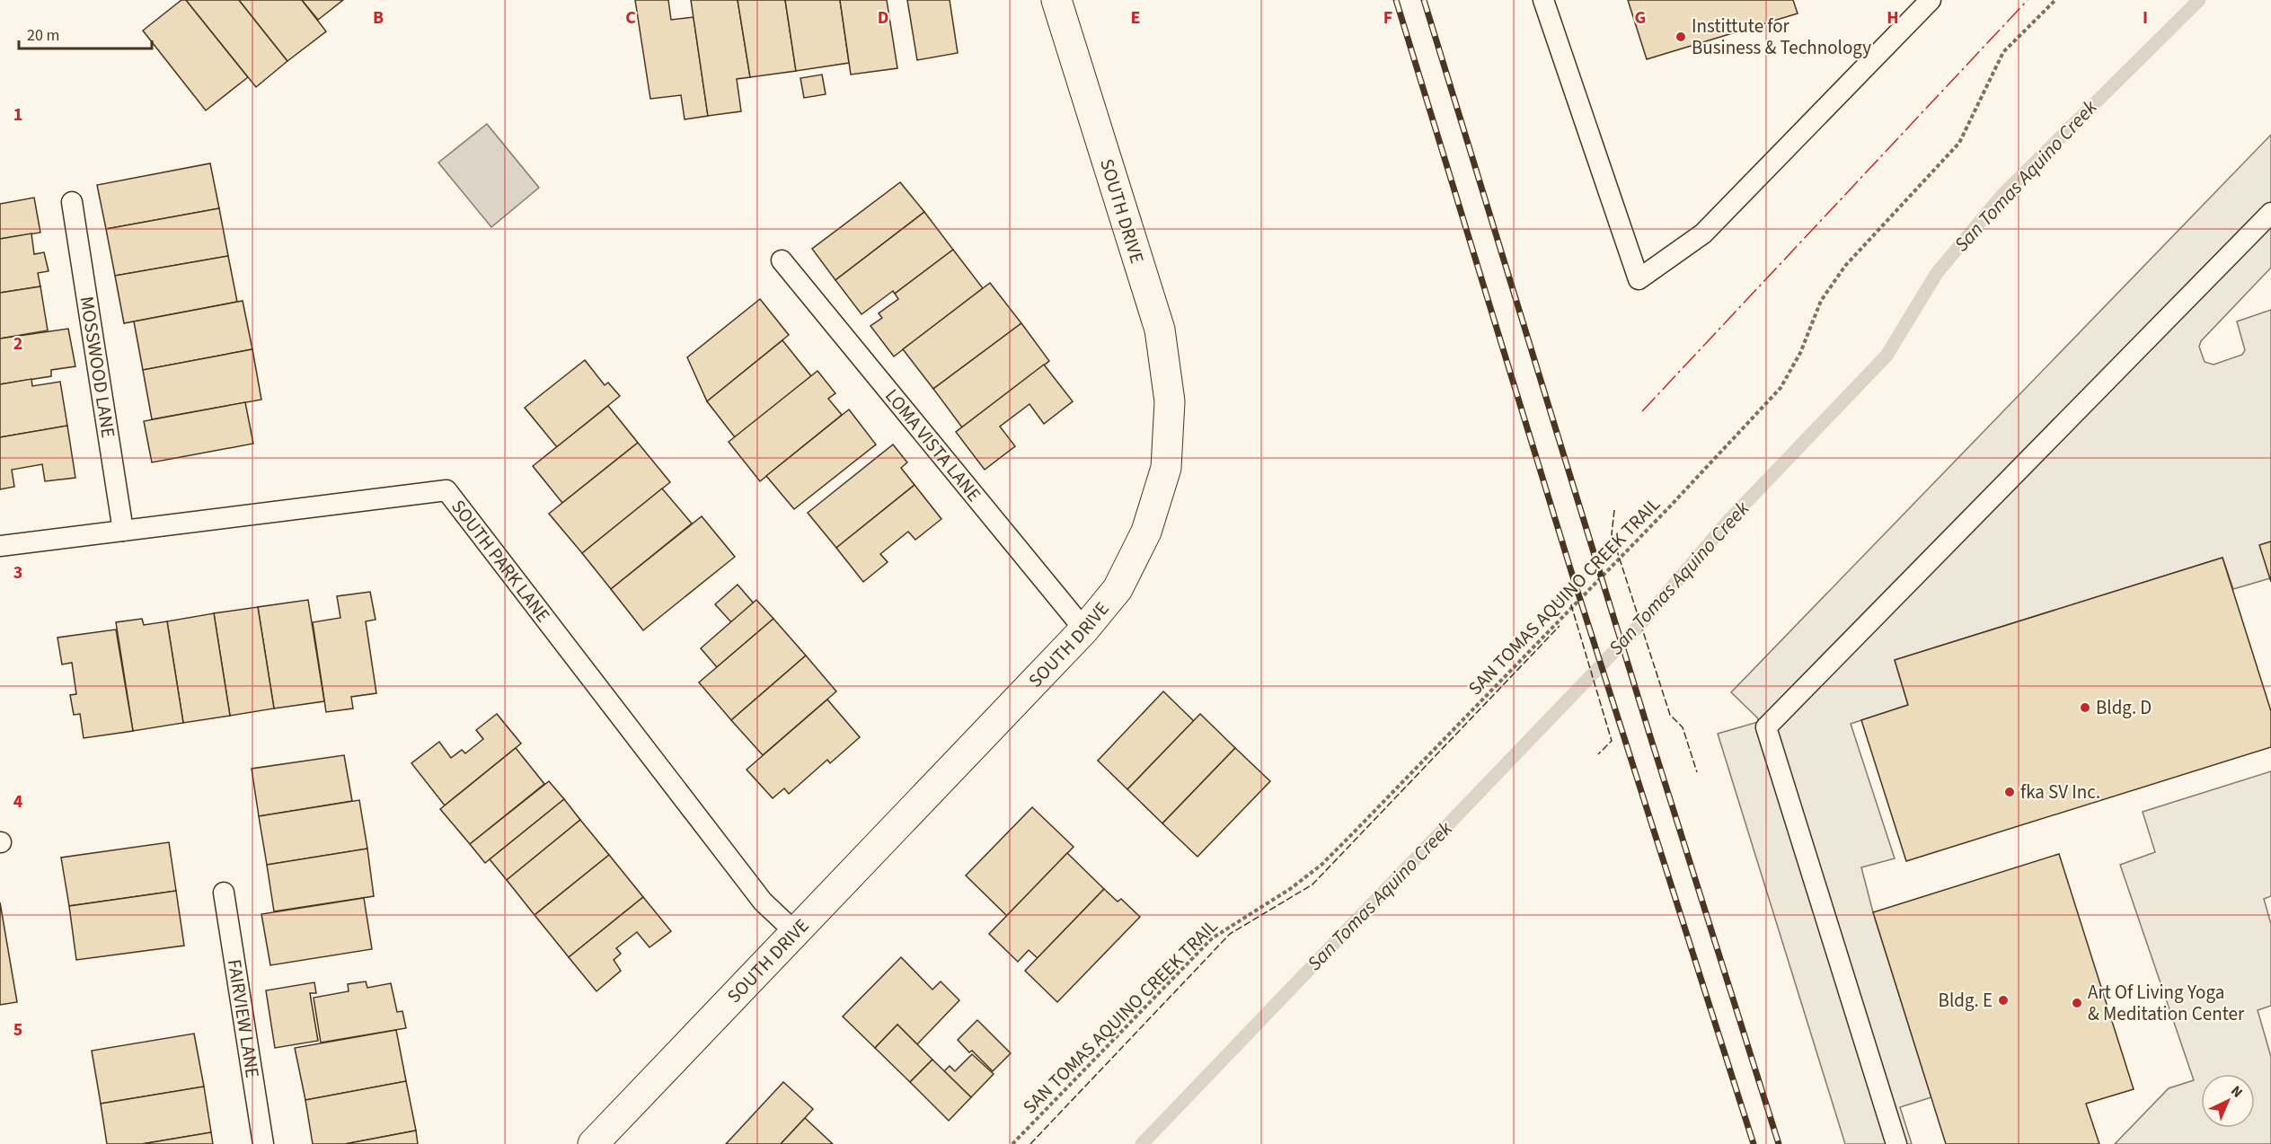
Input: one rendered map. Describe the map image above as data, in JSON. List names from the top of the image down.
{
  "streets": {
    "street": ["SOUTH DRIVE"],
    "lane": [
      "MOSSWOOD LANE",
      "LOMA VISTA LANE",
      "SOUTH PARK LANE",
      "FAIRVIEW LANE"
    ],
    "path": ["SAN TOMAS AQUINO CREEK TRAIL"]
  },
  "crossings": [
    ["SOUTH DRIVE", "LOMA VISTA LANE"],
    ["SOUTH DRIVE", "SOUTH PARK LANE"],
    ["MOSSWOOD LANE", "SOUTH PARK LANE"]
  ],
  "water": ["San Tomas Aquino Creek"],
  "places": [
    "Instittute for Business & Technology",
    "Bldg. D",
    "fka SV Inc.",
    "Bldg. E",
    "Art Of Living Yoga & Meditation Center"
  ],
  "scale_bar": "20 m",
  "north": "top right",
  "grid": {
    "columns": [
      "B",
      "C",
      "D",
      "E",
      "F",
      "G",
      "H",
      "I"
    ],
    "rows": [
      "1",
      "2",
      "3",
      "4",
      "5"
    ]
  }
}
